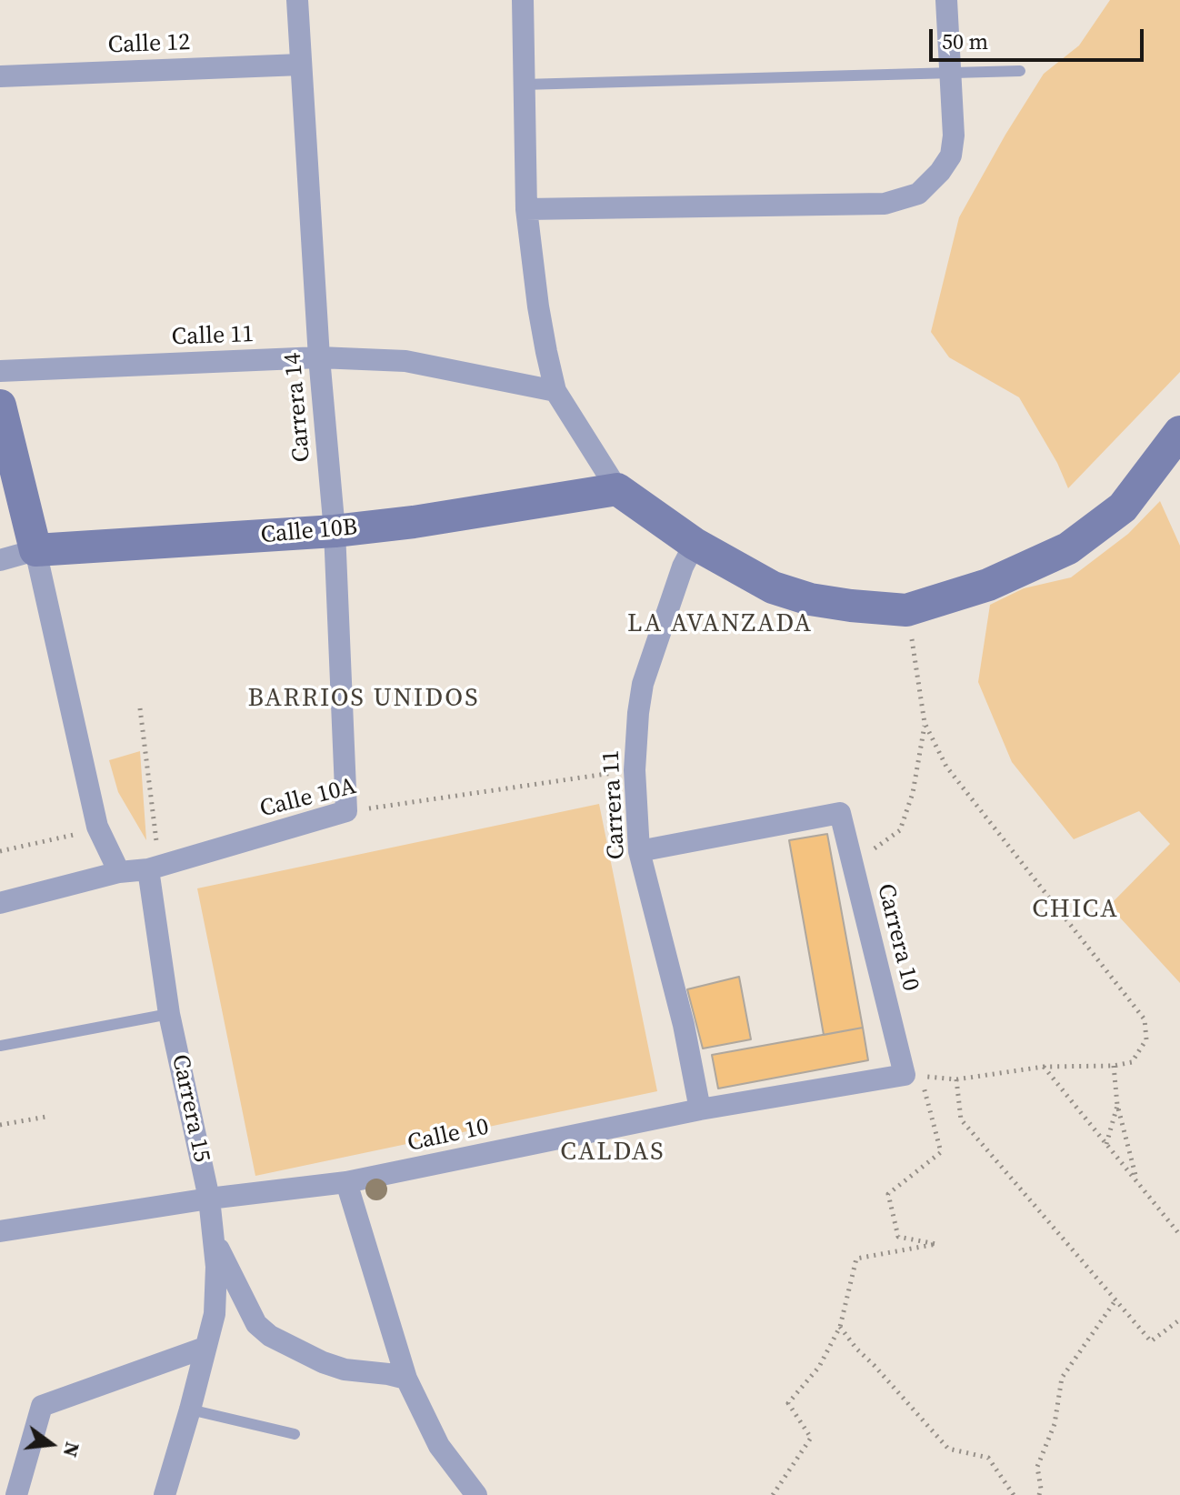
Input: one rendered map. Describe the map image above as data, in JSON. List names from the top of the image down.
{
  "streets": {
    "main road": ["Calle 10B"],
    "street": [
      "Calle 12",
      "Calle 11",
      "Carrera 14",
      "Calle 10A",
      "Carrera 11",
      "Carrera 10",
      "Carrera 15",
      "Calle 10"
    ]
  },
  "crossings": [
    ["Calle 12", "Carrera 14"],
    ["Calle 11", "Carrera 14"],
    ["Carrera 14", "Calle 10B"],
    ["Carrera 14", "Calle 10A"],
    ["Calle 10A", "Carrera 11"],
    ["Calle 10A", "Carrera 15"],
    ["Carrera 11", "Carrera 10"],
    ["Carrera 11", "Calle 10"],
    ["Carrera 10", "Calle 10"],
    ["Carrera 15", "Calle 10"]
  ],
  "districts": [
    "LA AVANZADA",
    "BARRIOS UNIDOS",
    "CHICA",
    "CALDAS"
  ],
  "scale_bar": "50 m",
  "north": "right"
}
